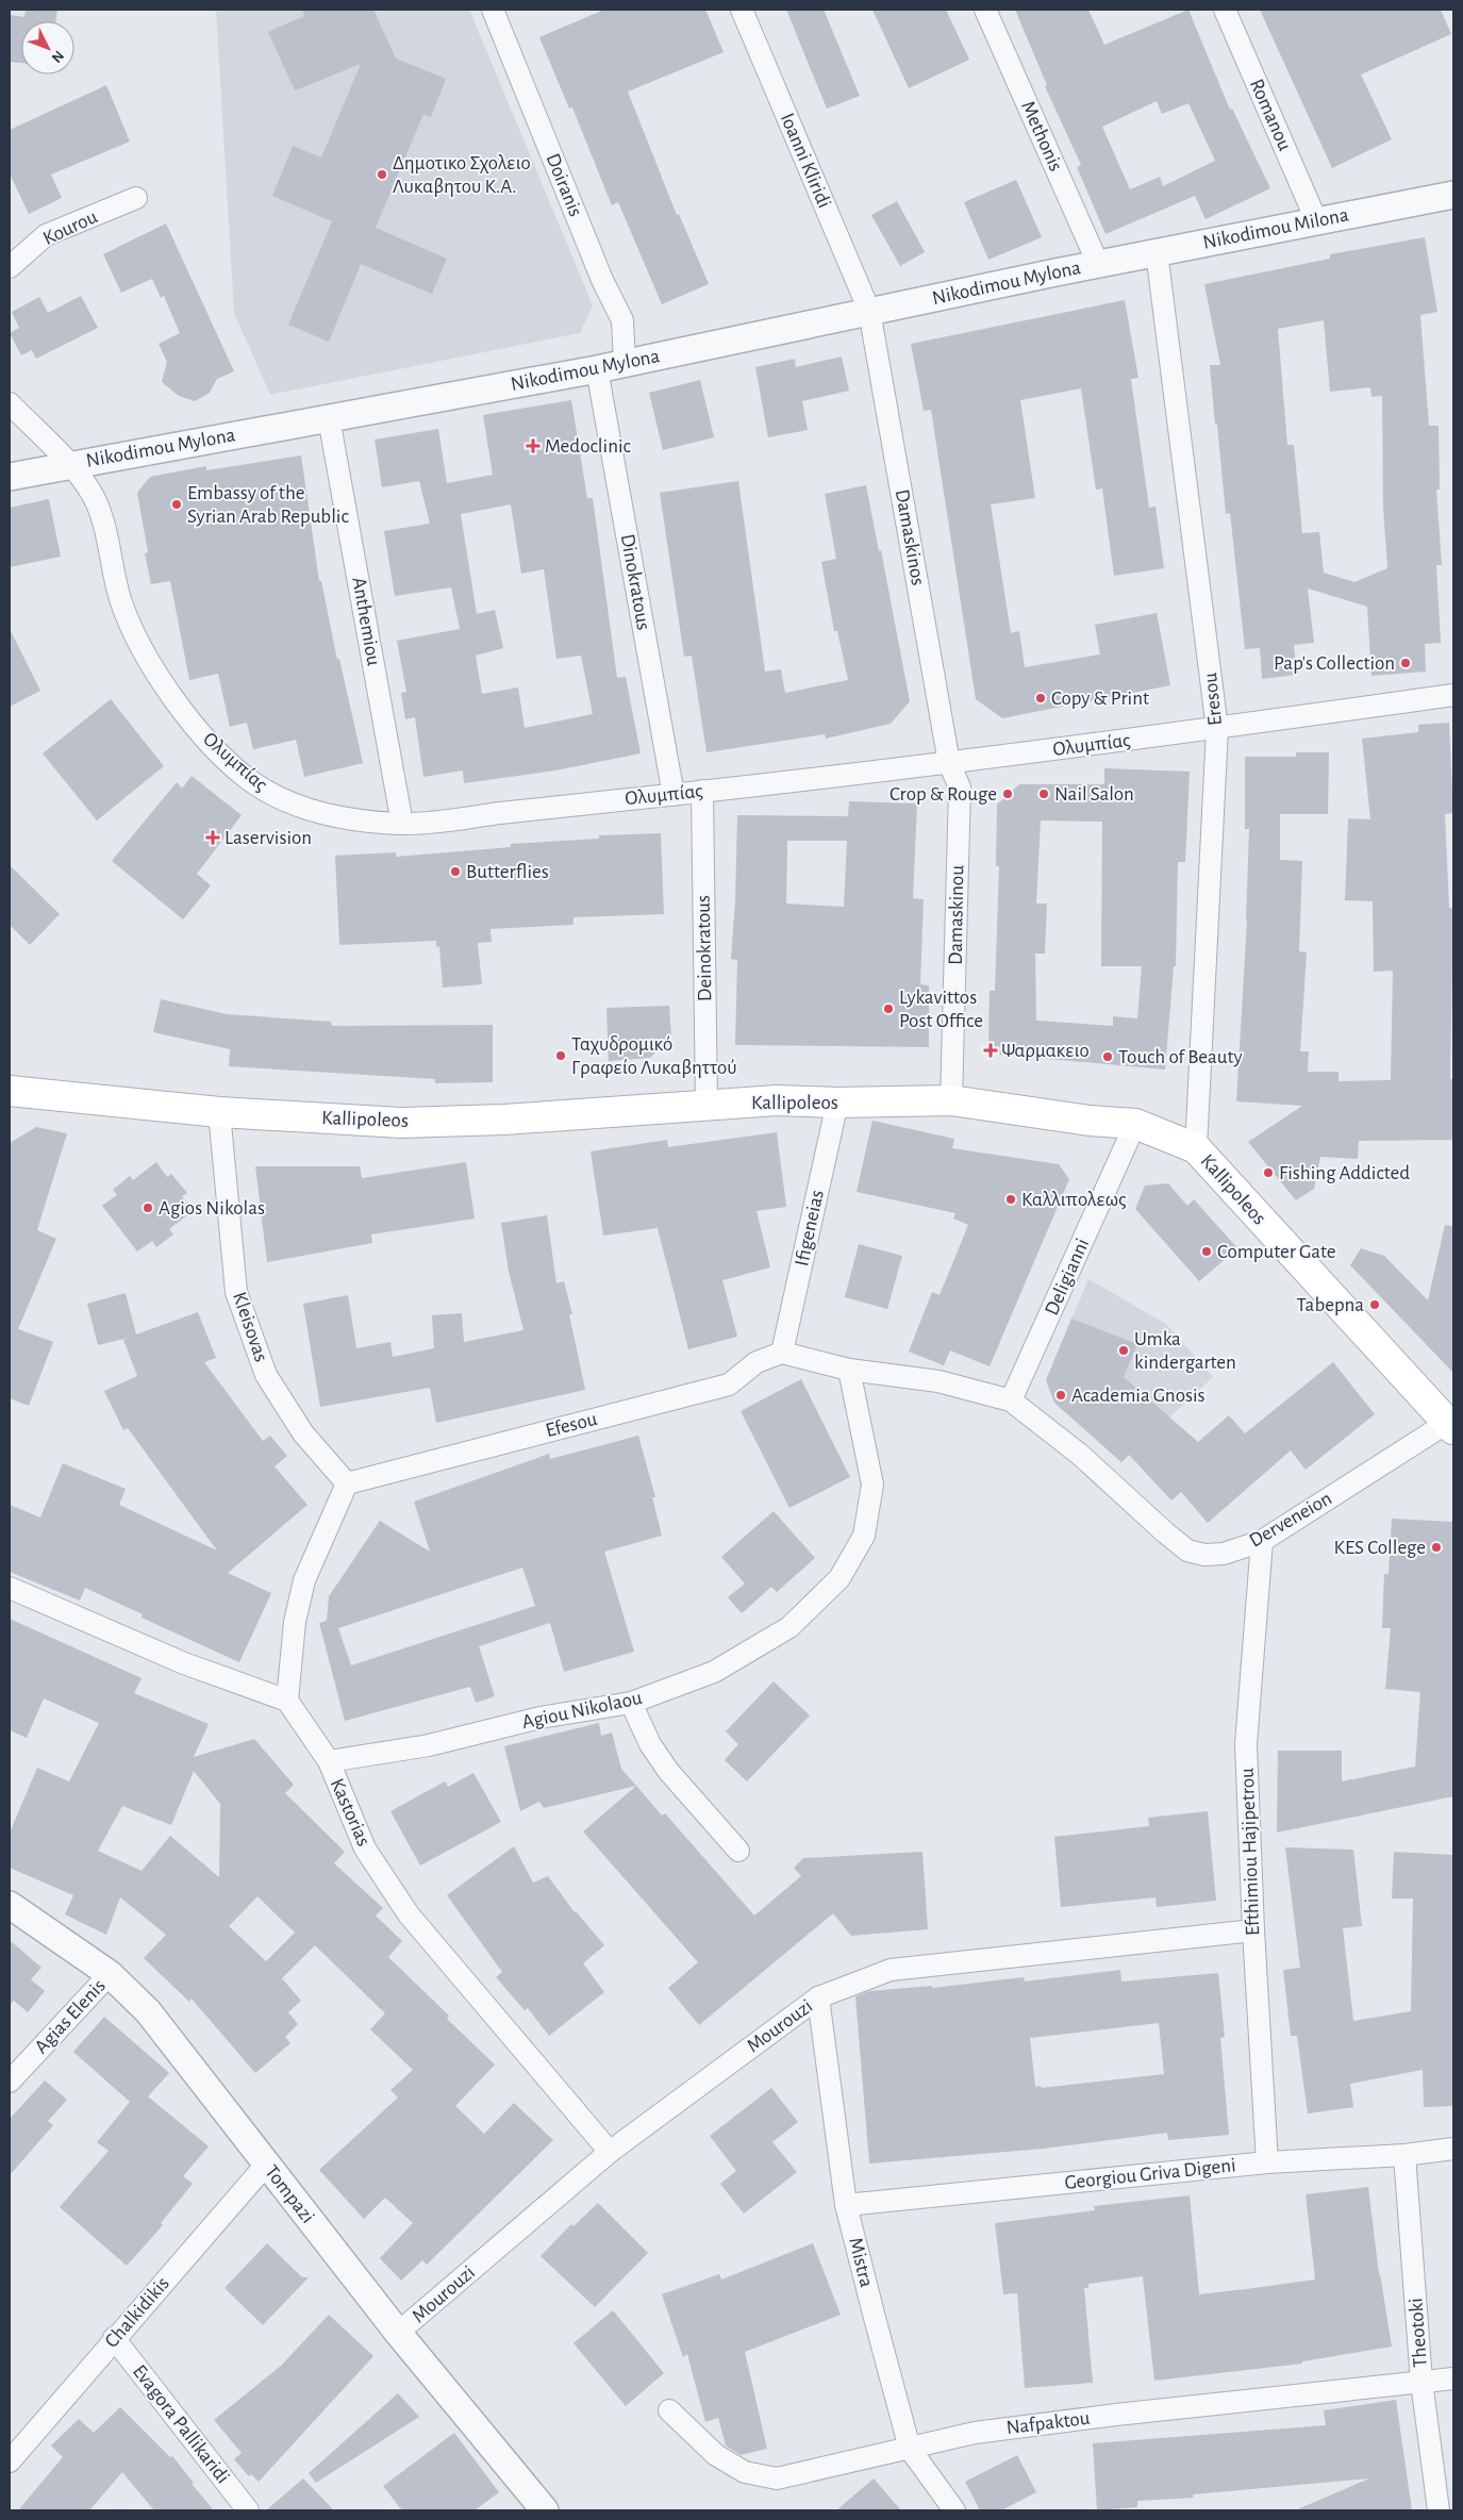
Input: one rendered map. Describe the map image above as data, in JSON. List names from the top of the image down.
{
  "streets": {
    "main road": ["Kallipoleos"],
    "street": [
      "Romanou",
      "Methonis",
      "Ioanni Kliridi",
      "Doiranis",
      "Kourou",
      "Nikodimou Milona",
      "Nikodimou Mylona",
      "Damaskinos",
      "Dinokratous",
      "Anthemiou",
      "Eresou",
      "Ολυμπίας",
      "Damaskinou",
      "Deinokratous",
      "Ifigeneias",
      "Deligianni",
      "Kleisovas",
      "Efesou",
      "Derveneion",
      "Agiou Nikolaou",
      "Kastorias",
      "Efthimiou Hajipetrou",
      "Agias Elenis",
      "Mourouzi",
      "Georgiou Griva Digeni",
      "Tompazi",
      "Mistra",
      "Chalkidikis",
      "Theotoki",
      "Nafpaktou",
      "Evagora Pallikaridi"
    ]
  },
  "crossings": [
    ["Romanou", "Nikodimou Milona"],
    ["Methonis", "Nikodimou Milona"],
    ["Methonis", "Nikodimou Mylona"],
    ["Ioanni Kliridi", "Nikodimou Mylona"],
    ["Ioanni Kliridi", "Damaskinos"],
    ["Doiranis", "Nikodimou Mylona"],
    ["Nikodimou Milona", "Nikodimou Mylona"],
    ["Nikodimou Milona", "Eresou"],
    ["Nikodimou Mylona", "Damaskinos"],
    ["Nikodimou Mylona", "Dinokratous"],
    ["Nikodimou Mylona", "Anthemiou"],
    ["Nikodimou Mylona", "Ολυμπίας"],
    ["Damaskinos", "Ολυμπίας"],
    ["Damaskinos", "Damaskinou"],
    ["Dinokratous", "Ολυμπίας"],
    ["Anthemiou", "Ολυμπίας"],
    ["Eresou", "Ολυμπίας"],
    ["Eresou", "Kallipoleos"],
    ["Ολυμπίας", "Damaskinou"],
    ["Ολυμπίας", "Deinokratous"],
    ["Damaskinou", "Kallipoleos"],
    ["Deinokratous", "Kallipoleos"],
    ["Kallipoleos", "Ifigeneias"],
    ["Kallipoleos", "Deligianni"],
    ["Kallipoleos", "Kleisovas"],
    ["Kallipoleos", "Derveneion"],
    ["Ifigeneias", "Efesou"],
    ["Deligianni", "Derveneion"],
    ["Kleisovas", "Efesou"],
    ["Derveneion", "Efthimiou Hajipetrou"],
    ["Agiou Nikolaou", "Kastorias"],
    ["Kastorias", "Mourouzi"],
    ["Efthimiou Hajipetrou", "Mourouzi"],
    ["Efthimiou Hajipetrou", "Georgiou Griva Digeni"],
    ["Agias Elenis", "Tompazi"],
    ["Mourouzi", "Tompazi"],
    ["Mourouzi", "Mistra"],
    ["Georgiou Griva Digeni", "Mistra"],
    ["Georgiou Griva Digeni", "Theotoki"],
    ["Tompazi", "Chalkidikis"],
    ["Mistra", "Nafpaktou"],
    ["Chalkidikis", "Evagora Pallikaridi"],
    ["Theotoki", "Nafpaktou"]
  ],
  "places": {
    "other": [
      "Δημοτικο Σχολειο Λυκαβητου Κ.Α.",
      "Embassy of the Syrian Arab Republic",
      "Pap's Collection",
      "Copy & Print",
      "Crop & Rouge",
      "Nail Salon",
      "Butterflies",
      "Lykavittos Post Office",
      "Ταχυδρομικό Γραφείο Λυκαβηττού",
      "Touch of Beauty",
      "Fishing Addicted",
      "Καλλιπολεως",
      "Agios Nikolas",
      "Computer Gate",
      "Tabepna",
      "Umka kindergarten",
      "Academia Gnosis",
      "KES College"
    ],
    "health": ["Medoclinic", "Laservision", "Ψαρμακειο"]
  },
  "north": "bottom right"
}
